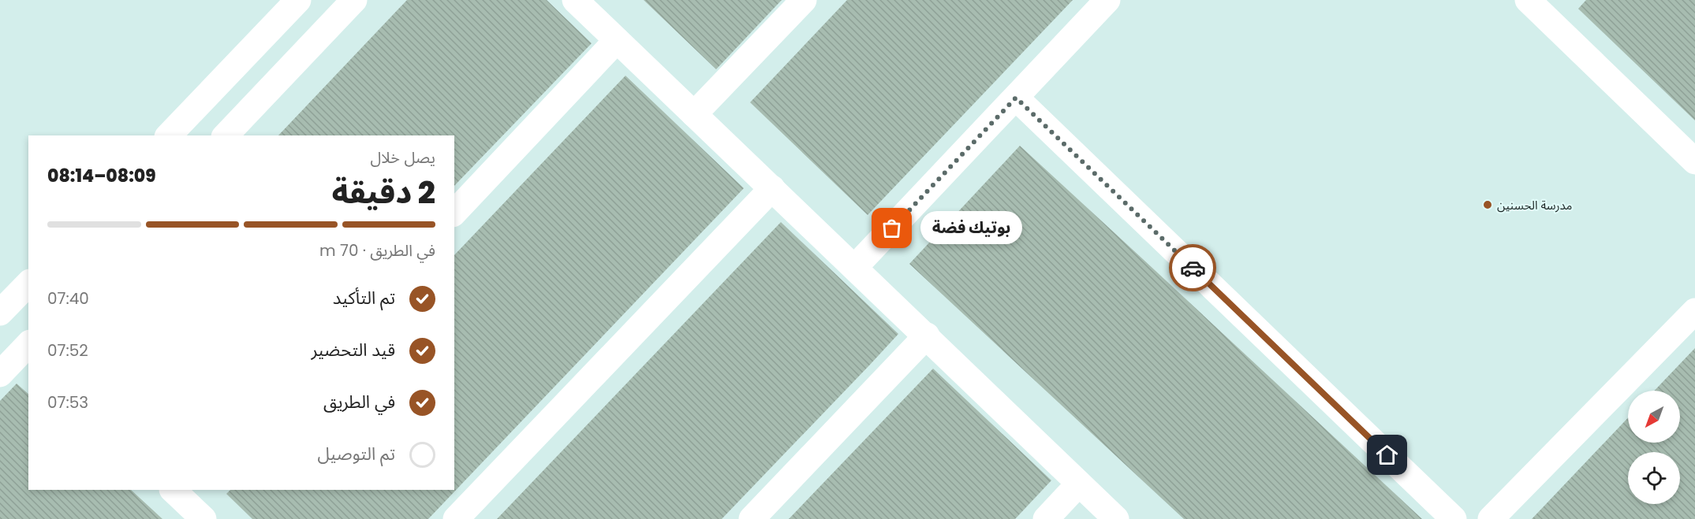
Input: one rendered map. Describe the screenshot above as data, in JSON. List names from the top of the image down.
{
  "places": ["مدرسة الحسنين", "بوتيك فضة"],
  "north": "bottom left",
  "page": {
    "heading": ["2 دقيقة", "يصل خلال", "08:09–08:14"],
    "bubble": "بوتيك فضة",
    "bar": "في الطريق · 70 m",
    "list": [
      ["تم التأكيد", "07:40"],
      ["قيد التحضير", "07:52"],
      ["في الطريق", "07:53"],
      "تم التوصيل"
    ]
  }
}
